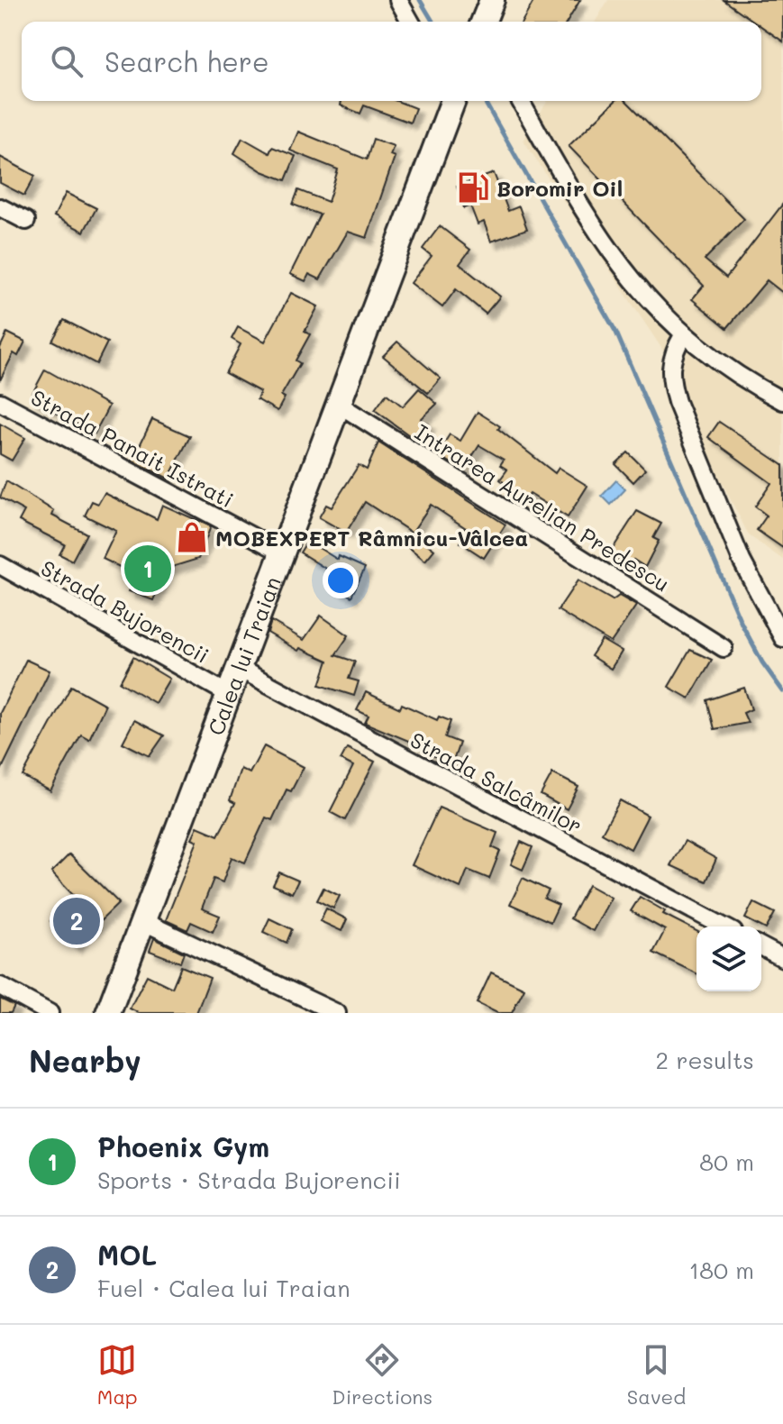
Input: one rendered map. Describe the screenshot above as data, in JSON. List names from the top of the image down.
{
  "streets": {
    "highway": ["Calea lui Traian"],
    "street": [
      "Strada Panait Istrati",
      "Intrarea Aurelian Predescu",
      "Strada Bujorencii",
      "Strada Salcâmilor"
    ]
  },
  "crossings": [
    ["Strada Panait Istrati", "Calea lui Traian"],
    ["Intrarea Aurelian Predescu", "Calea lui Traian"],
    ["Strada Bujorencii", "Calea lui Traian"],
    ["Calea lui Traian", "Strada Salcâmilor"]
  ],
  "places": {
    "fuel station": ["Boromir Oil"],
    "shop": ["MOBEXPERT Râmnicu-Vâlcea"]
  },
  "page": {
    "search": "Search here",
    "pins": ["1", "2"],
    "heading": ["Nearby", "2 results"],
    "list": [
      {
        "mark": "1",
        "name": "Phoenix Gym",
        "note": "Sports · Strada Bujorencii",
        "value": "80 m"
      },
      {
        "mark": "2",
        "name": "MOL",
        "note": "Fuel · Calea lui Traian",
        "value": "180 m"
      }
    ],
    "nav": ["Map", "Directions", "Saved"]
  }
}
